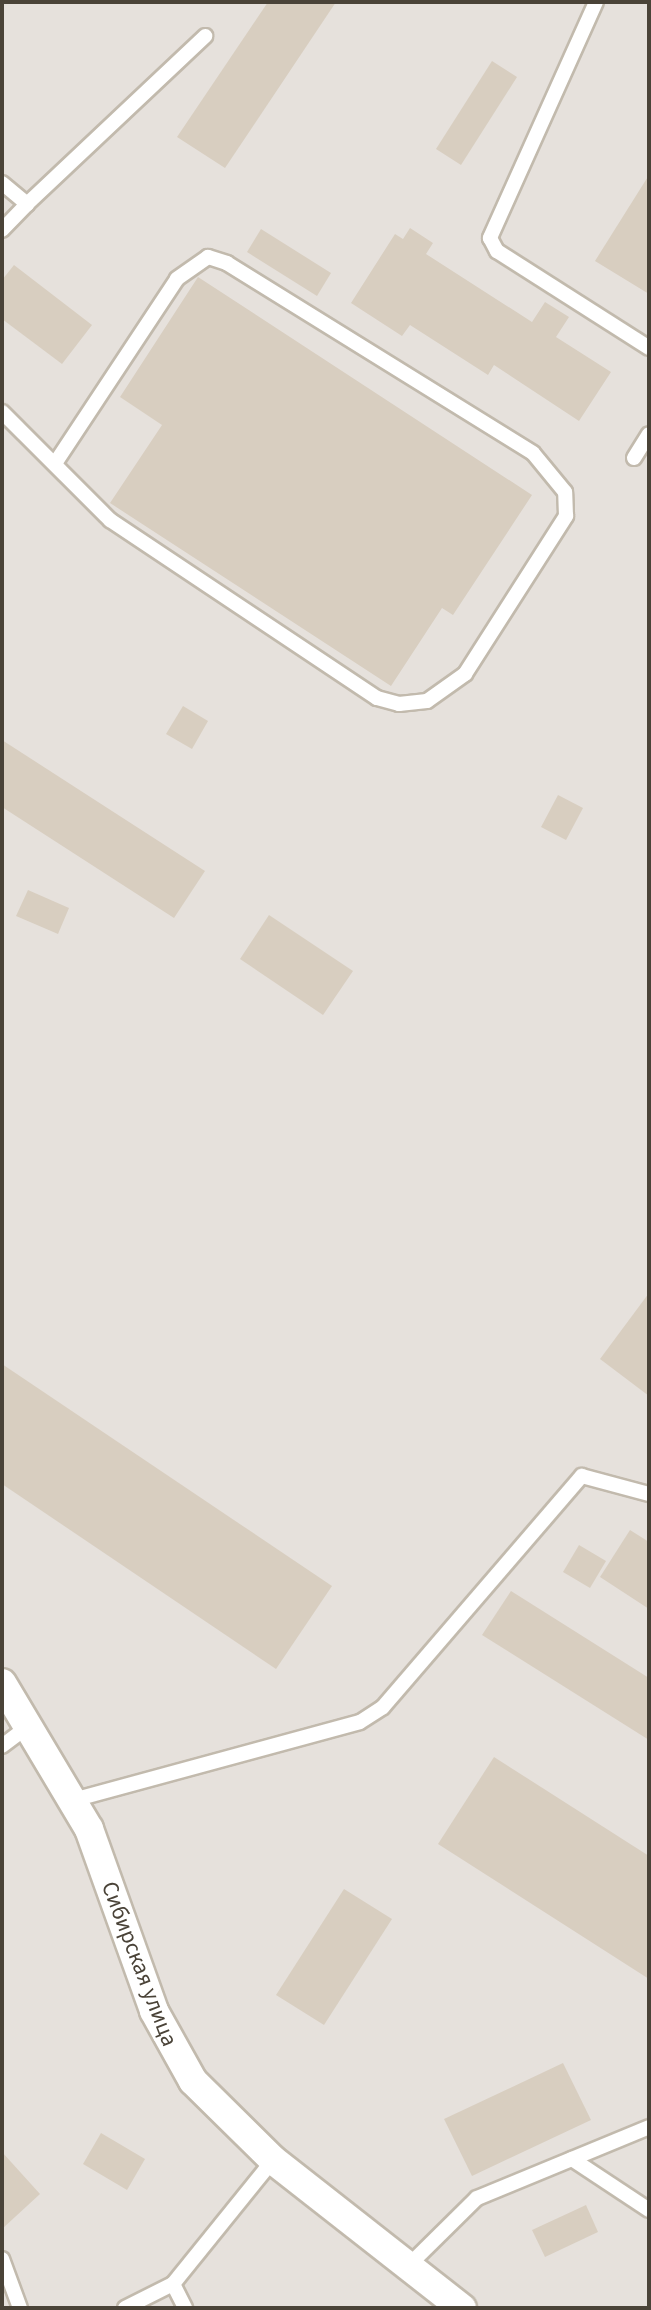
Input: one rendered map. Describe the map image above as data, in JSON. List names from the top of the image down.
{
  "streets": {
    "street": ["Сибирская улица"]
  }
}
